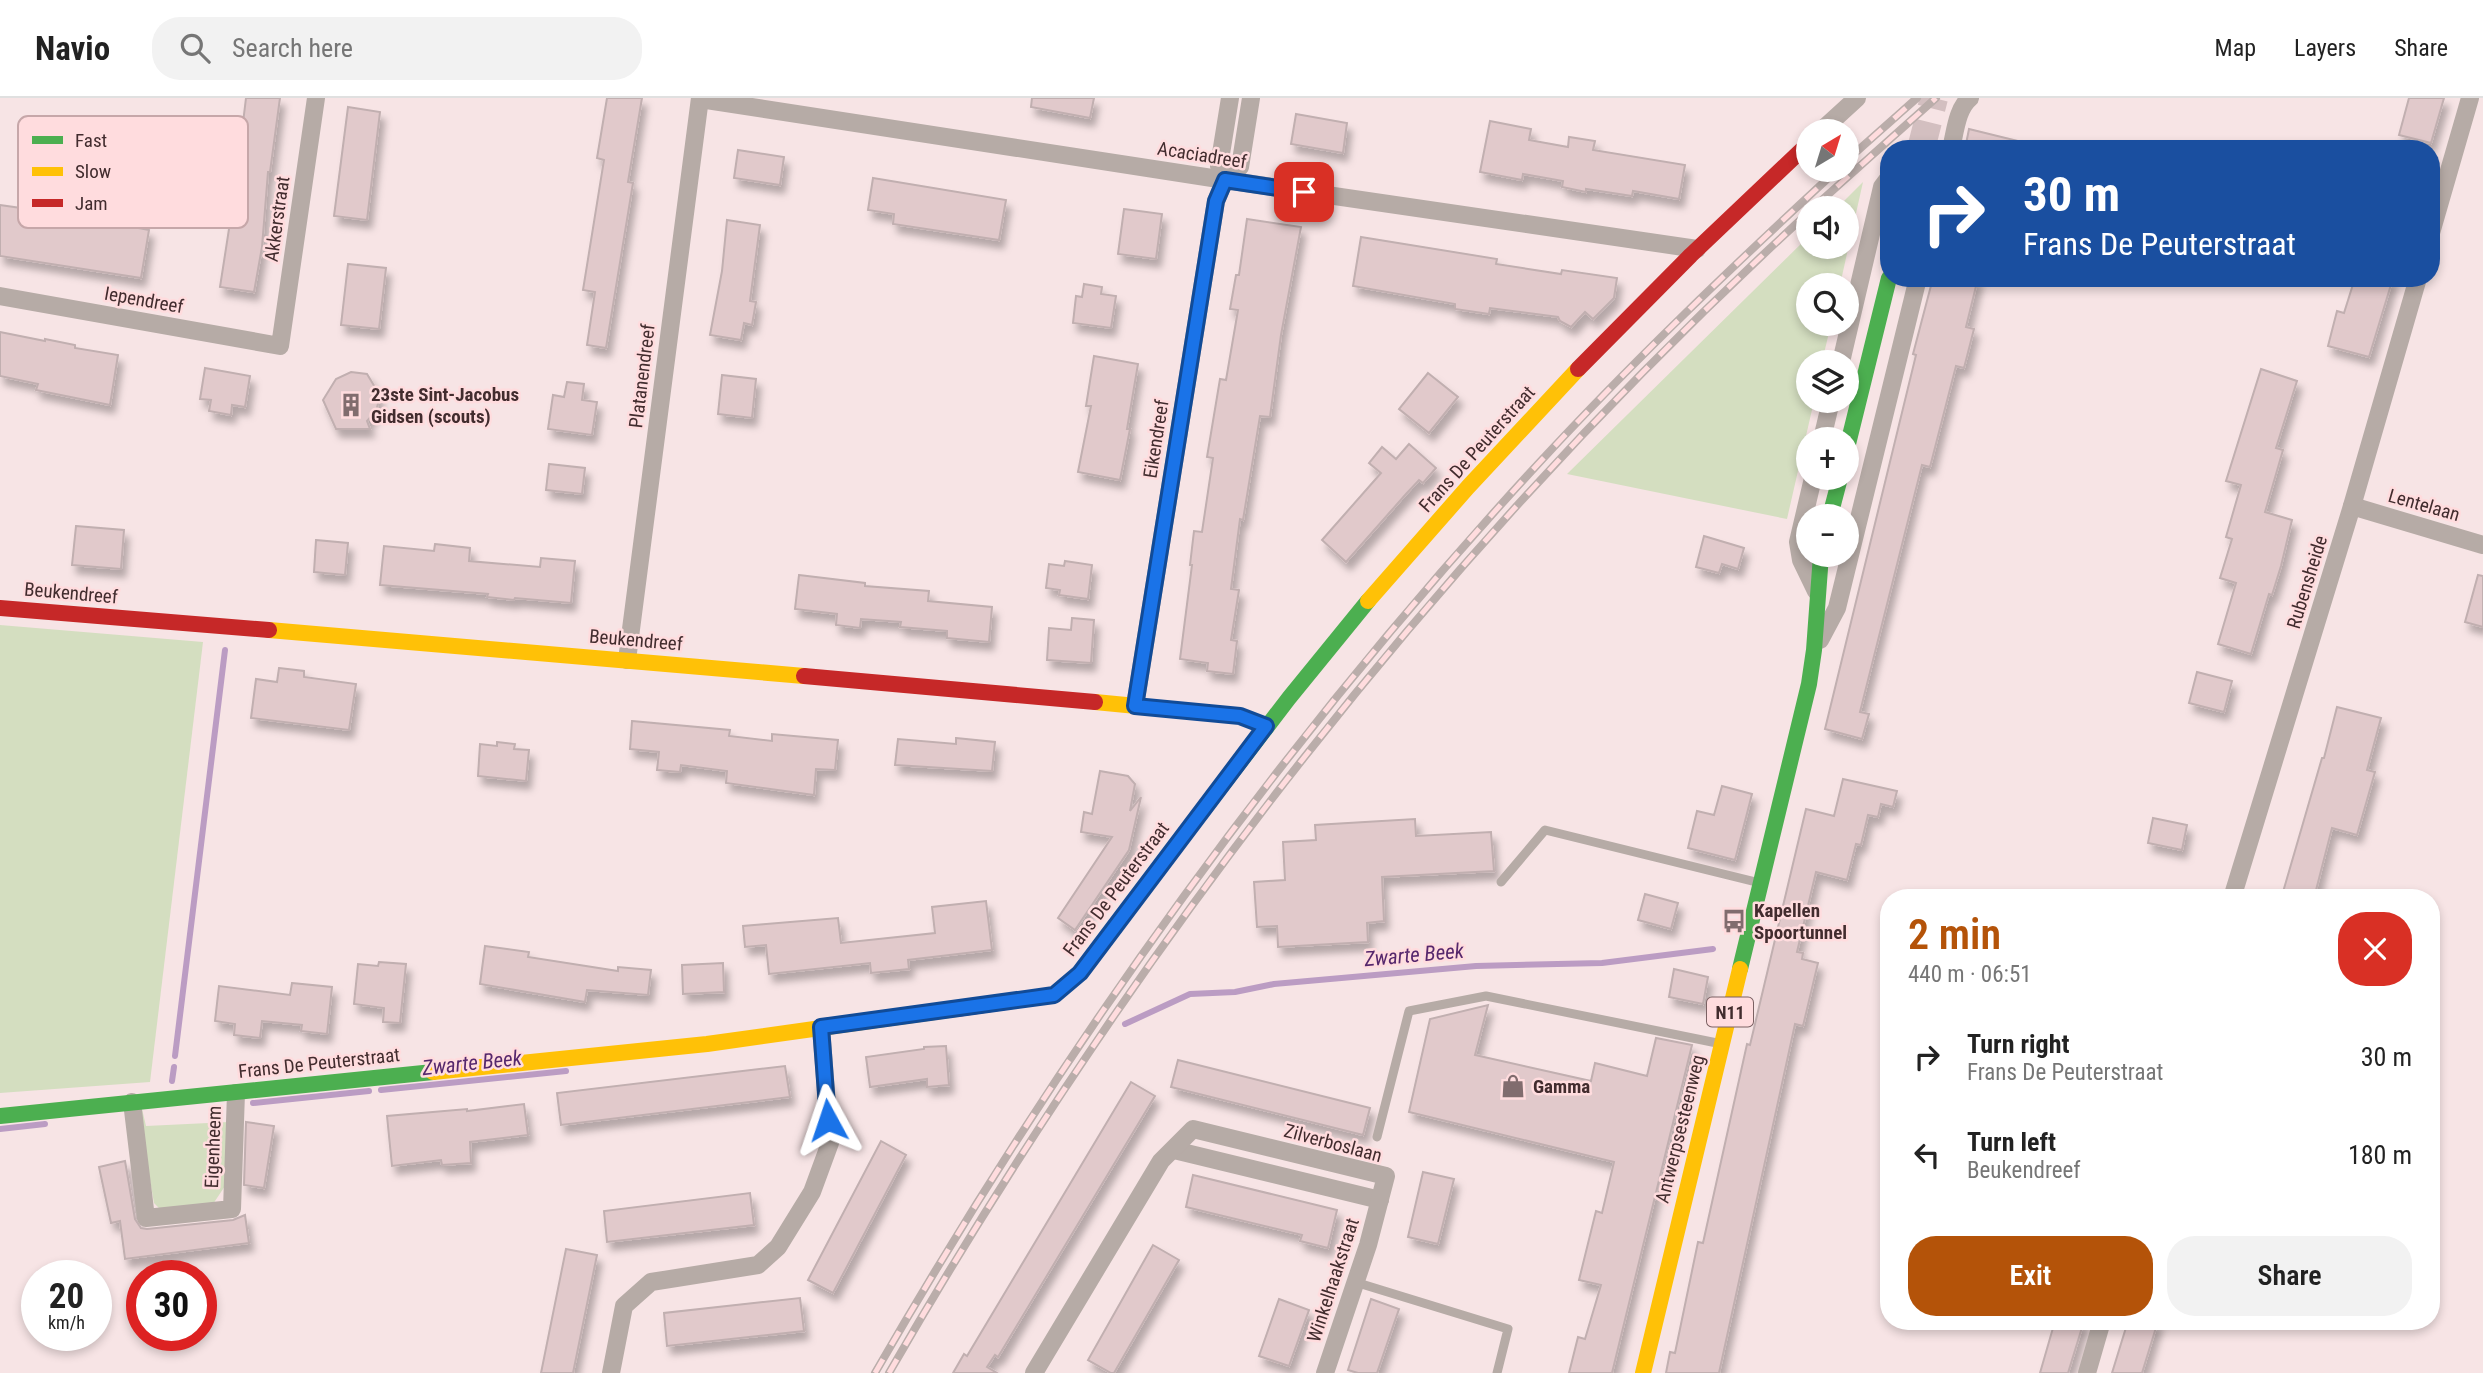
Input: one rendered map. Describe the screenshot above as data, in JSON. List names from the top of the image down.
{
  "streets": {
    "street": [
      "Acaciadreef",
      "Akkerstraat",
      "Iependreef",
      "Platanendreef",
      "Eikendreef",
      "Frans De Peuterstraat",
      "Lentelaan",
      "Rubensheide",
      "Beukendreef",
      "N11",
      "Antwerpsesteenweg",
      "Zilverboslaan",
      "Eigenheem",
      "Winkelhaakstraat"
    ]
  },
  "crossings": [
    ["Acaciadreef", "Platanendreef"],
    ["Acaciadreef", "Eikendreef"],
    ["Acaciadreef", "Frans De Peuterstraat"],
    ["Akkerstraat", "Iependreef"],
    ["Platanendreef", "Beukendreef"],
    ["Eikendreef", "Beukendreef"],
    ["Frans De Peuterstraat", "Beukendreef"],
    ["Frans De Peuterstraat", "Eigenheem"],
    ["Lentelaan", "Rubensheide"],
    ["Zilverboslaan", "Winkelhaakstraat"]
  ],
  "water": ["Zwarte Beek"],
  "places": {
    "building": ["23ste Sint-Jacobus Gidsen (scouts)"],
    "bus stop": ["Kapellen Spoortunnel"],
    "shop": ["Gamma"]
  },
  "legend": ["Fast", "Slow", "Jam"],
  "north": "top right",
  "page": {
    "header": "Navio",
    "search": "Search here",
    "nav": ["Map", "Layers", "Share"],
    "map_buttons": ["+", "−"],
    "turn": ["30 m", "Frans De Peuterstraat"],
    "heading": ["2 min", "440 m · 06:51"],
    "list": [
      {
        "name": "Turn right",
        "note": "Frans De Peuterstraat",
        "value": "30 m"
      },
      {
        "name": "Turn left",
        "note": "Beukendreef",
        "value": "180 m"
      }
    ],
    "buttons": ["Exit", "Share"],
    "speed": "20 km/h",
    "limit": "30"
  }
}
